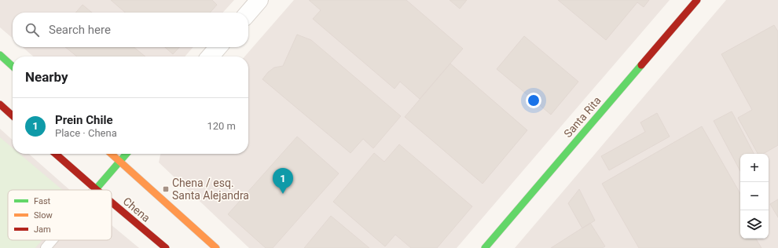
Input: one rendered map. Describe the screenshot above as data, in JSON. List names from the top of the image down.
{
  "streets": {
    "street": ["Santa Rita", "Chena"]
  },
  "places": {
    "transit": ["Chena / esq. Santa Alejandra"]
  },
  "legend": ["Fast", "Slow", "Jam"],
  "page": {
    "search": "Search here",
    "heading": "Nearby",
    "list": [
      {
        "mark": "1",
        "name": "Prein Chile",
        "note": "Place · Chena",
        "value": "120 m"
      }
    ],
    "map_buttons": ["+", "−"],
    "pins": "1"
  }
}
